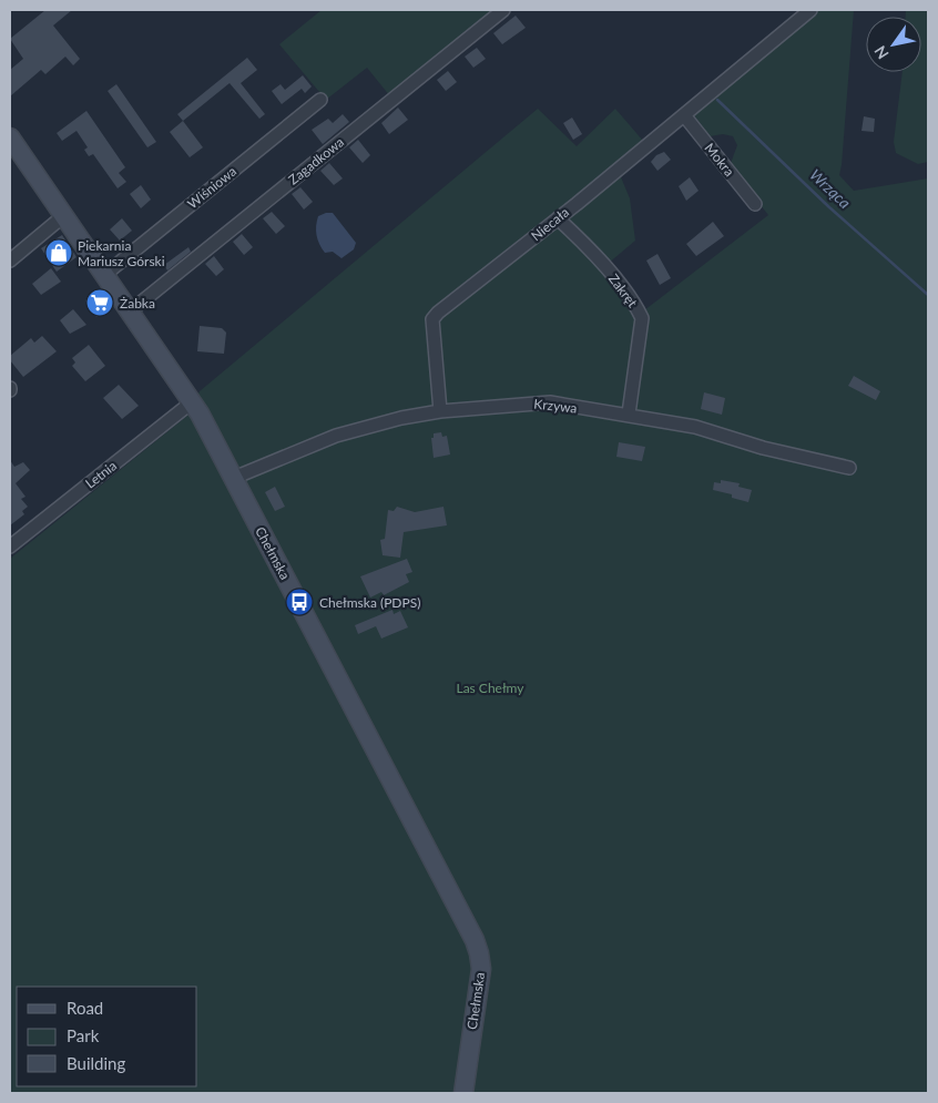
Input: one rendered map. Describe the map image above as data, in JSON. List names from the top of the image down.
{
  "streets": {
    "street": [
      "Mokra",
      "Zagadkowa",
      "Wiśniowa",
      "Niecała",
      "Zakręt",
      "Krzywa",
      "Letnia",
      "Chełmska"
    ]
  },
  "crossings": [
    ["Mokra", "Niecała"],
    ["Zagadkowa", "Chełmska"],
    ["Wiśniowa", "Chełmska"],
    ["Niecała", "Zakręt"],
    ["Niecała", "Krzywa"],
    ["Zakręt", "Krzywa"],
    ["Krzywa", "Chełmska"],
    ["Letnia", "Chełmska"]
  ],
  "water": ["Wrząca"],
  "parks": ["Las Chełmy"],
  "places": {
    "shop": ["Piekarnia Mariusz Górski"],
    "supermarket": ["Żabka"],
    "bus stop": ["Chełmska (PDPS)"]
  },
  "legend": ["Road", "Park", "Building"],
  "north": "bottom left"
}
